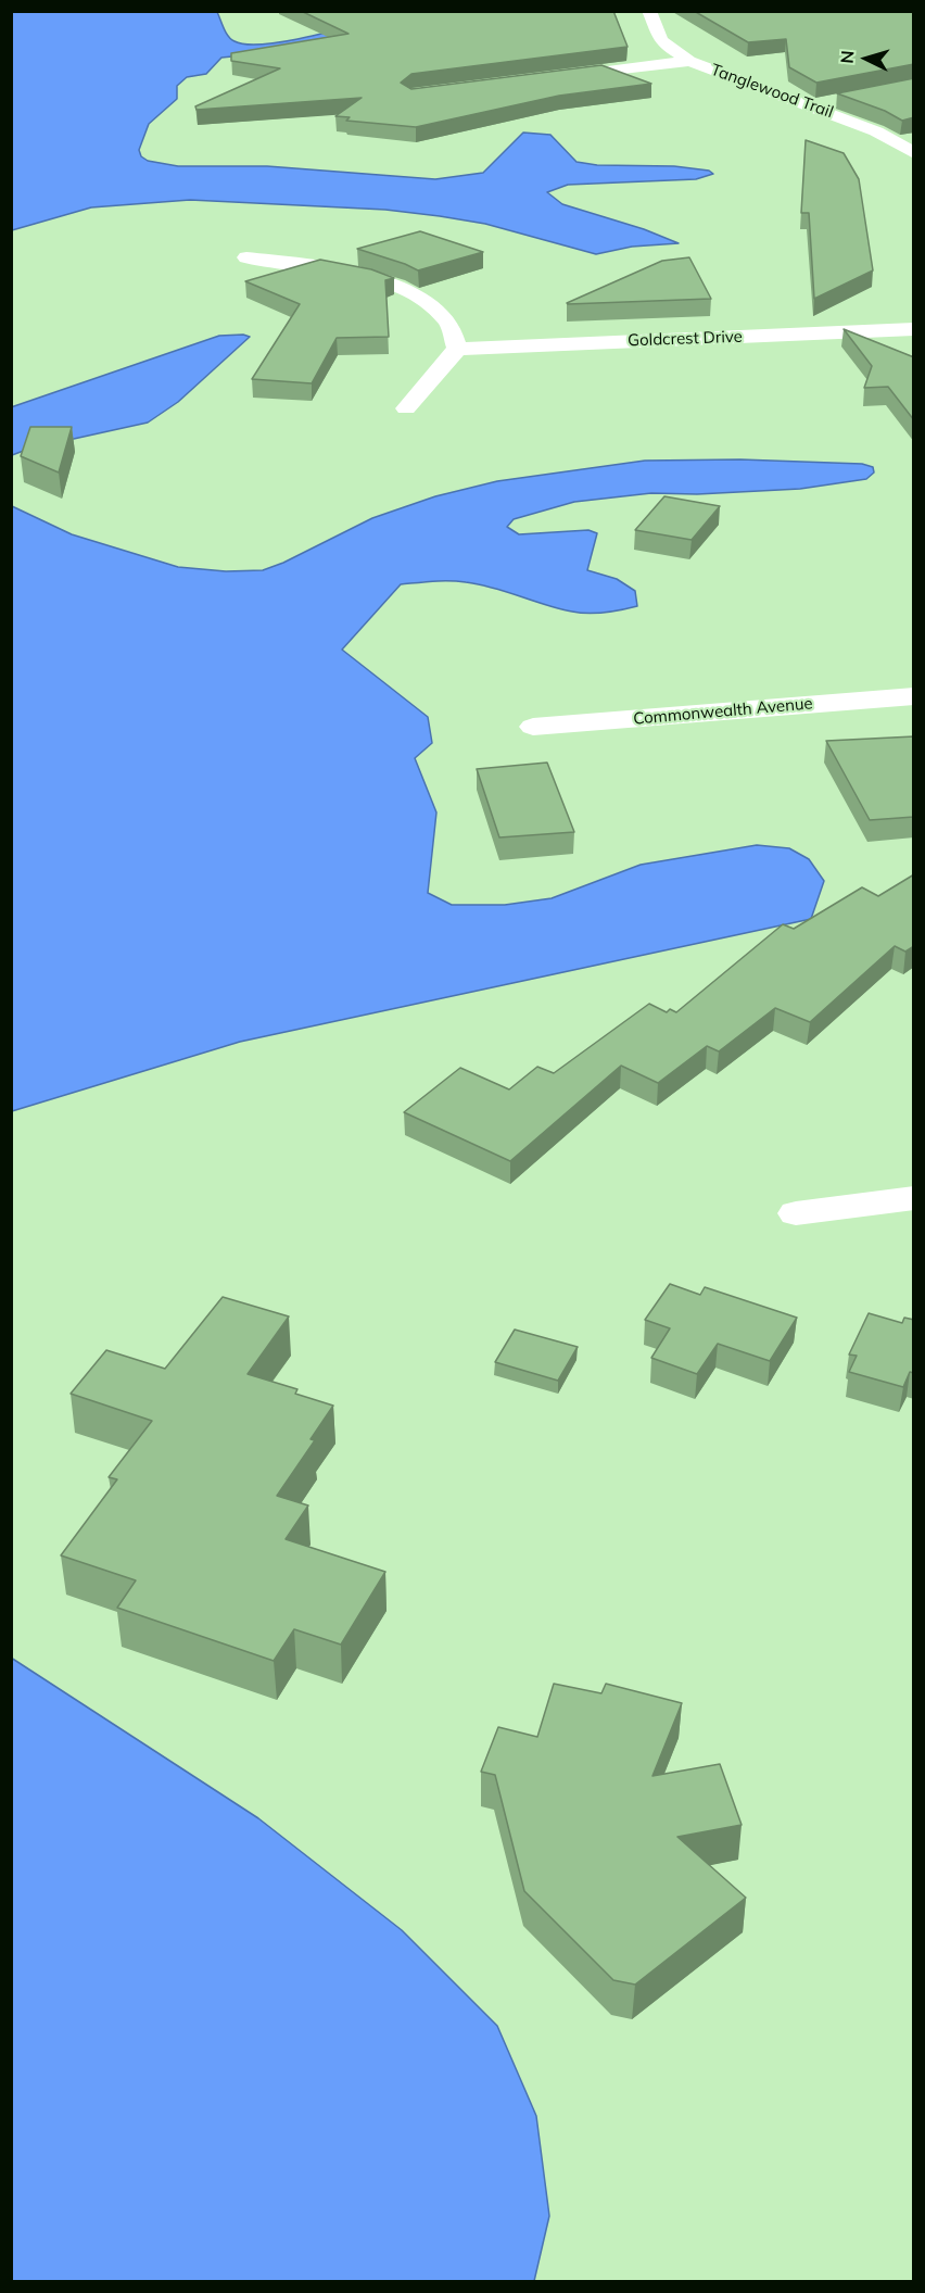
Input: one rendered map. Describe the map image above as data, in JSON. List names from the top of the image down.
{
  "streets": {
    "street": ["Tanglewood Trail", "Goldcrest Drive", "Commonwealth Avenue"]
  },
  "north": "left"
}
